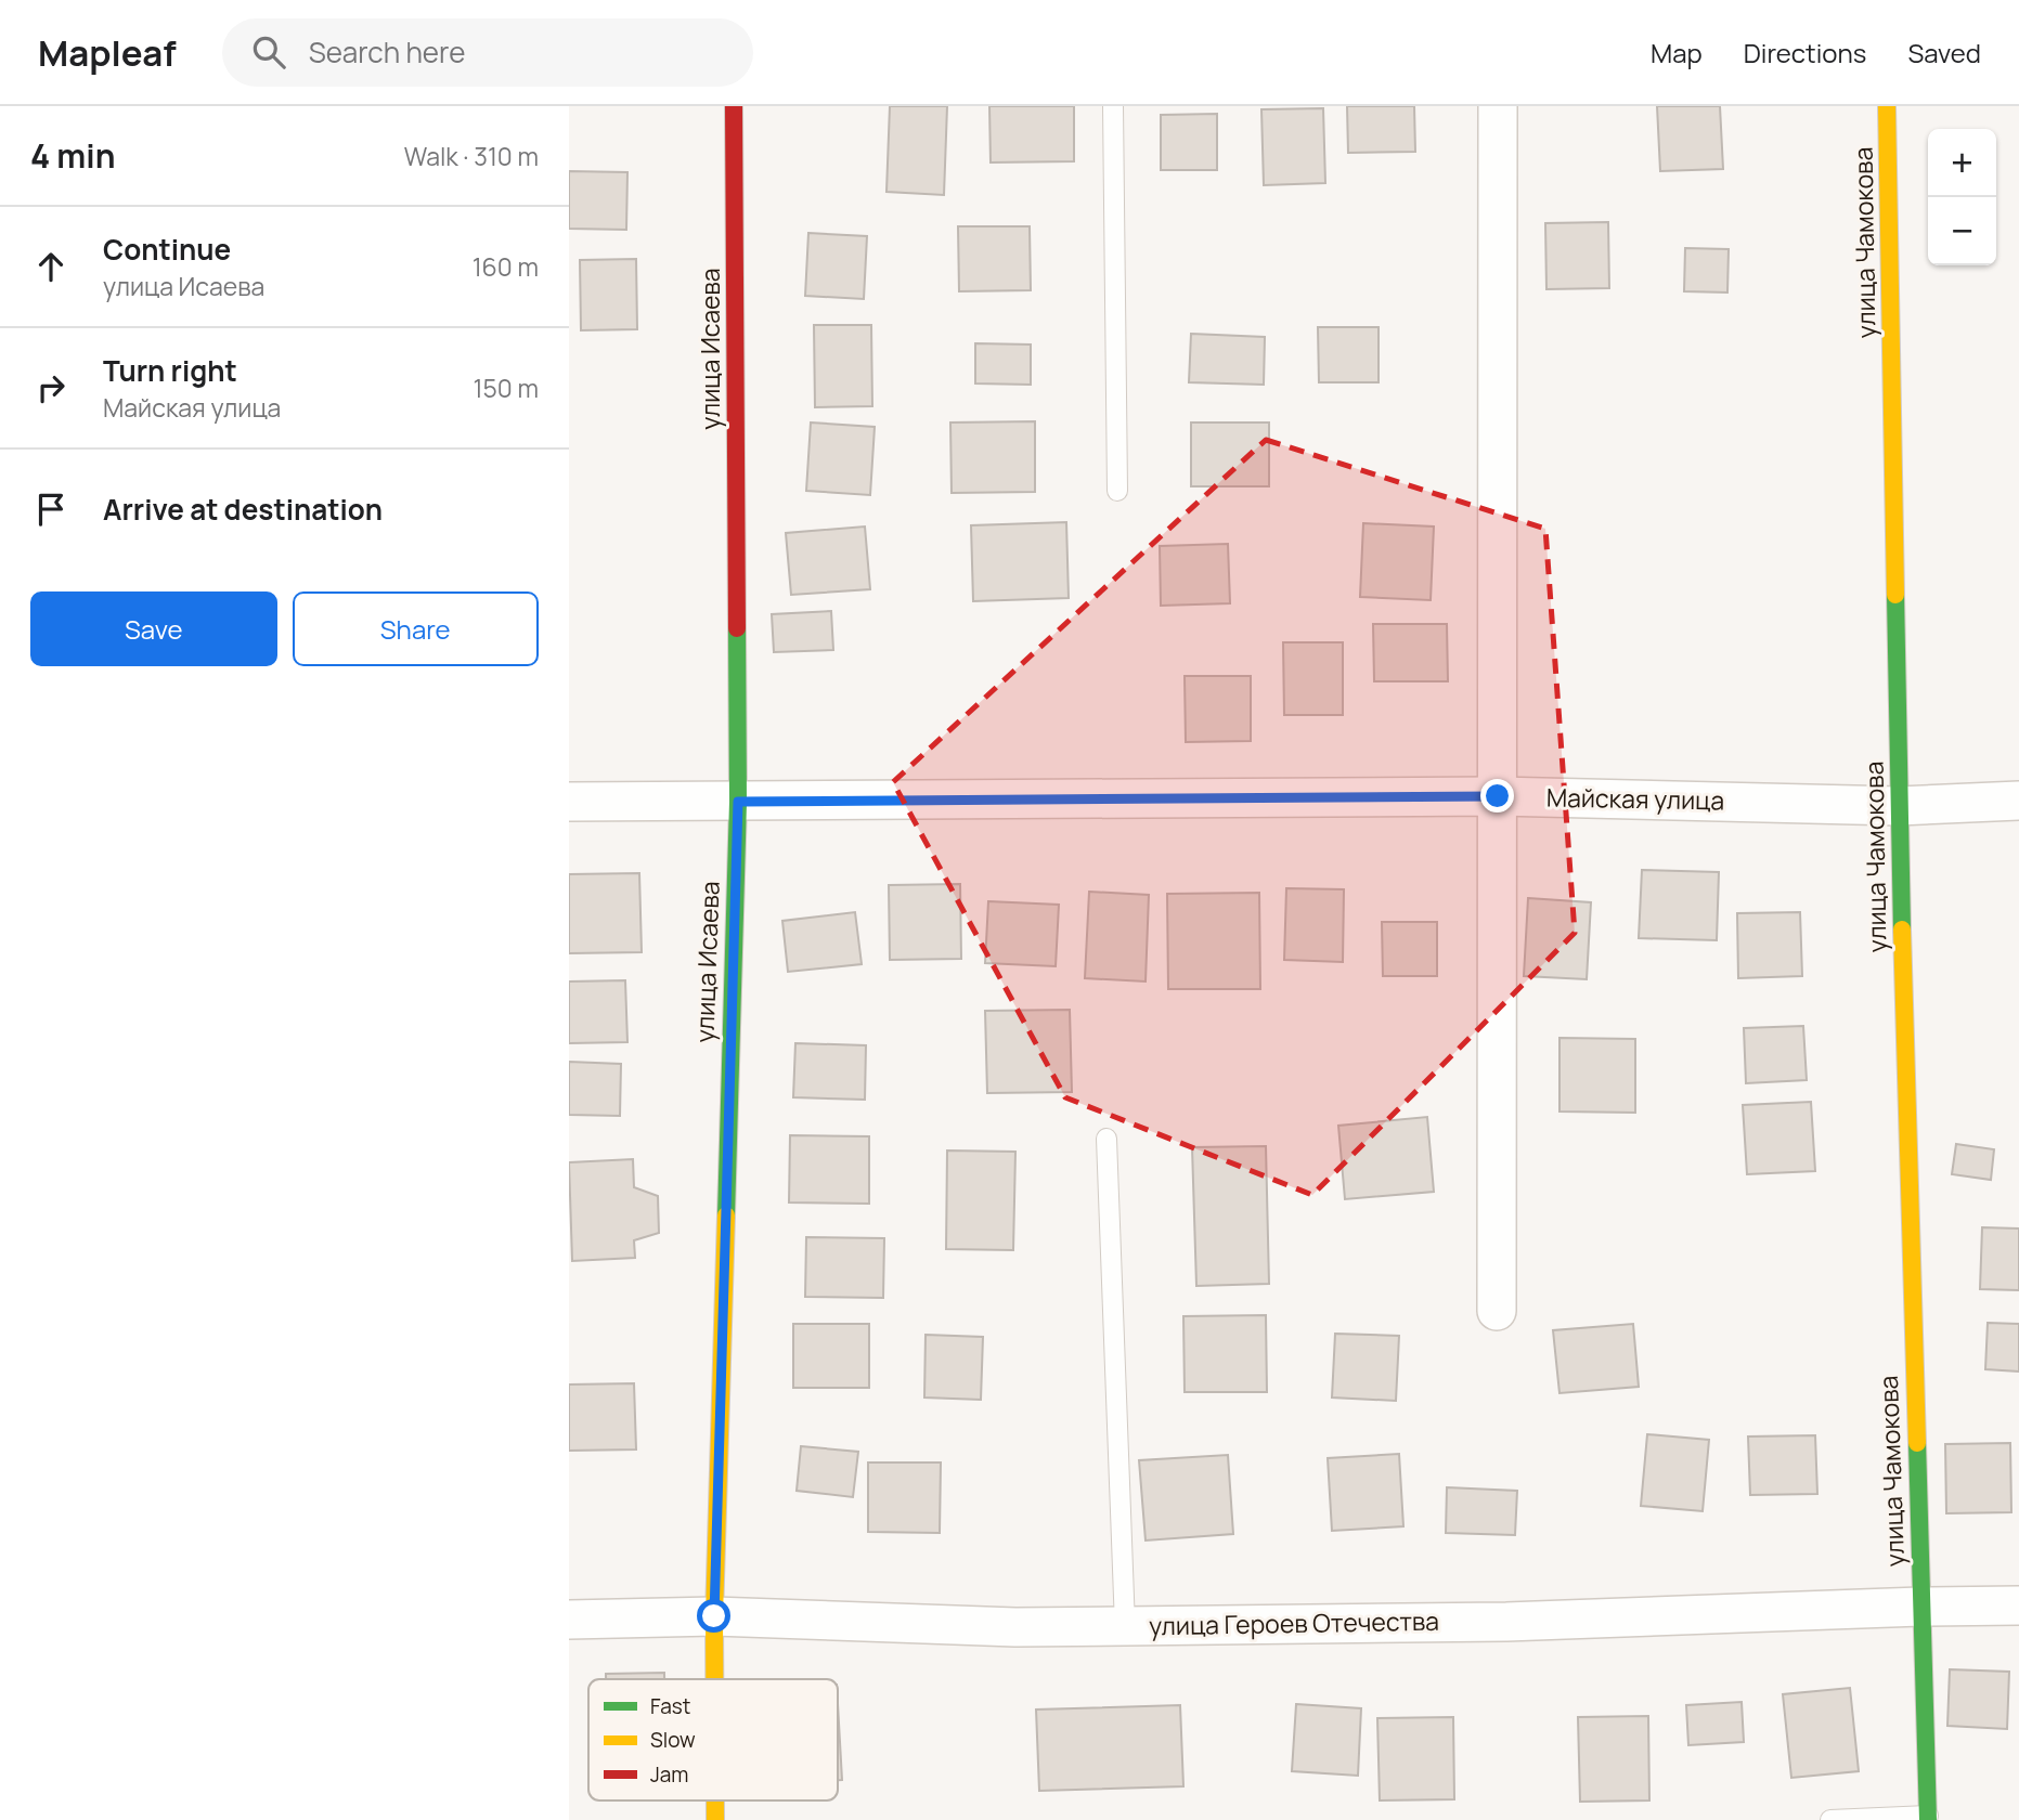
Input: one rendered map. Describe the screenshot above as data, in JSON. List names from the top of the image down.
{
  "streets": {
    "street": [
      "улица Чамокова",
      "улица Исаева",
      "Майская улица",
      "улица Героев Отечества"
    ]
  },
  "crossings": [
    ["улица Чамокова", "Майская улица"],
    ["улица Чамокова", "улица Героев Отечества"],
    ["улица Исаева", "Майская улица"],
    ["улица Исаева", "улица Героев Отечества"]
  ],
  "legend": ["Fast", "Slow", "Jam"],
  "page": {
    "header": "Mapleaf",
    "search": "Search here",
    "nav": ["Map", "Directions", "Saved"],
    "heading": ["4 min", "Walk · 310 m"],
    "map_buttons": ["+", "−"],
    "list": [
      ["Continue", "улица Исаева", "160 m"],
      ["Turn right", "Майская улица", "150 m"],
      "Arrive at destination"
    ],
    "buttons": ["Save", "Share"]
  }
}
